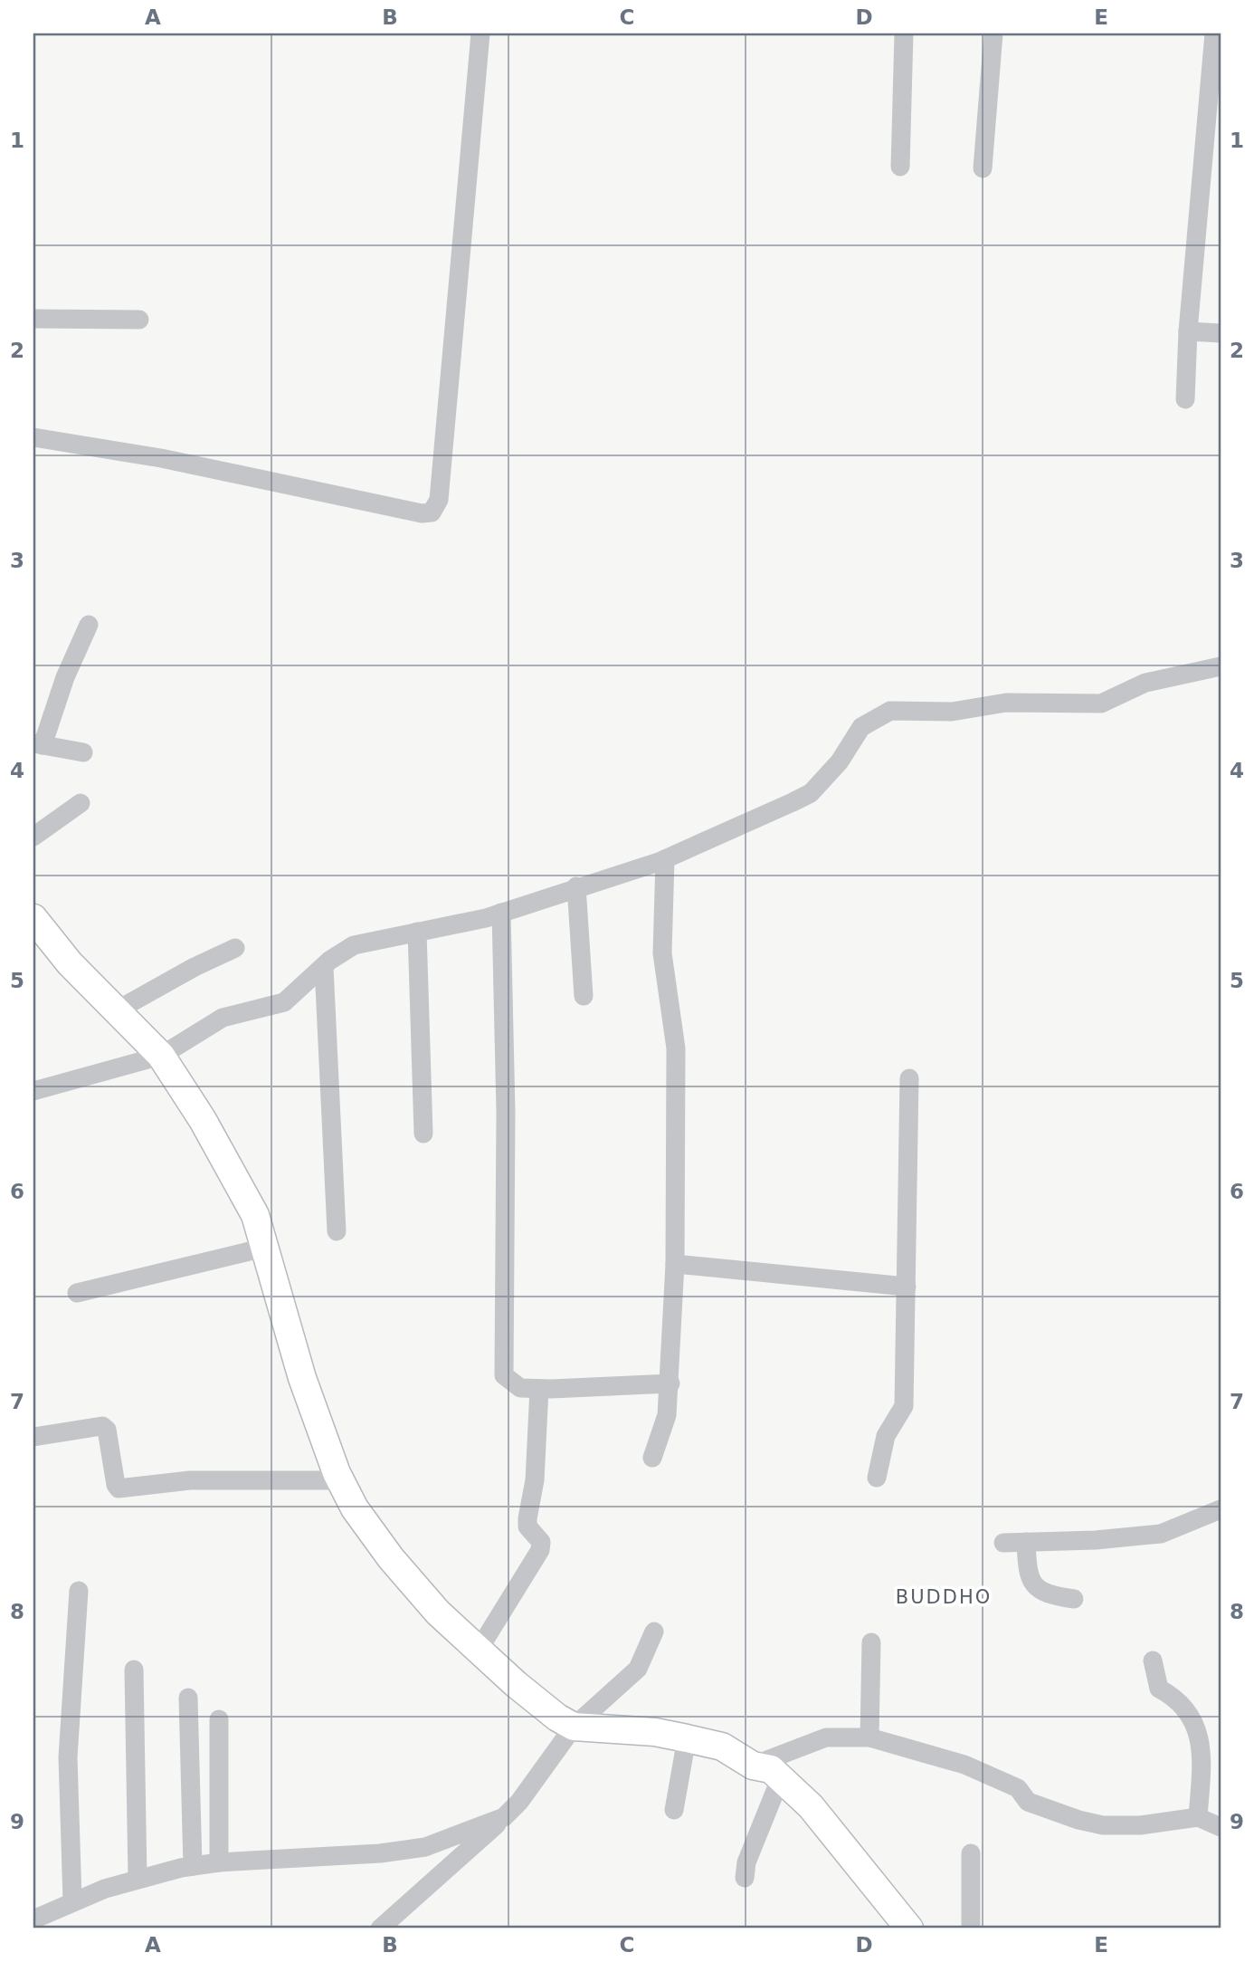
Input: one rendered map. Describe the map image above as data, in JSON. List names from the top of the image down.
{
  "districts": ["BUDDHO"],
  "grid": {
    "columns": [
      "A",
      "B",
      "C",
      "D",
      "E"
    ],
    "rows": [
      "1",
      "2",
      "3",
      "4",
      "5",
      "6",
      "7",
      "8",
      "9"
    ]
  }
}
